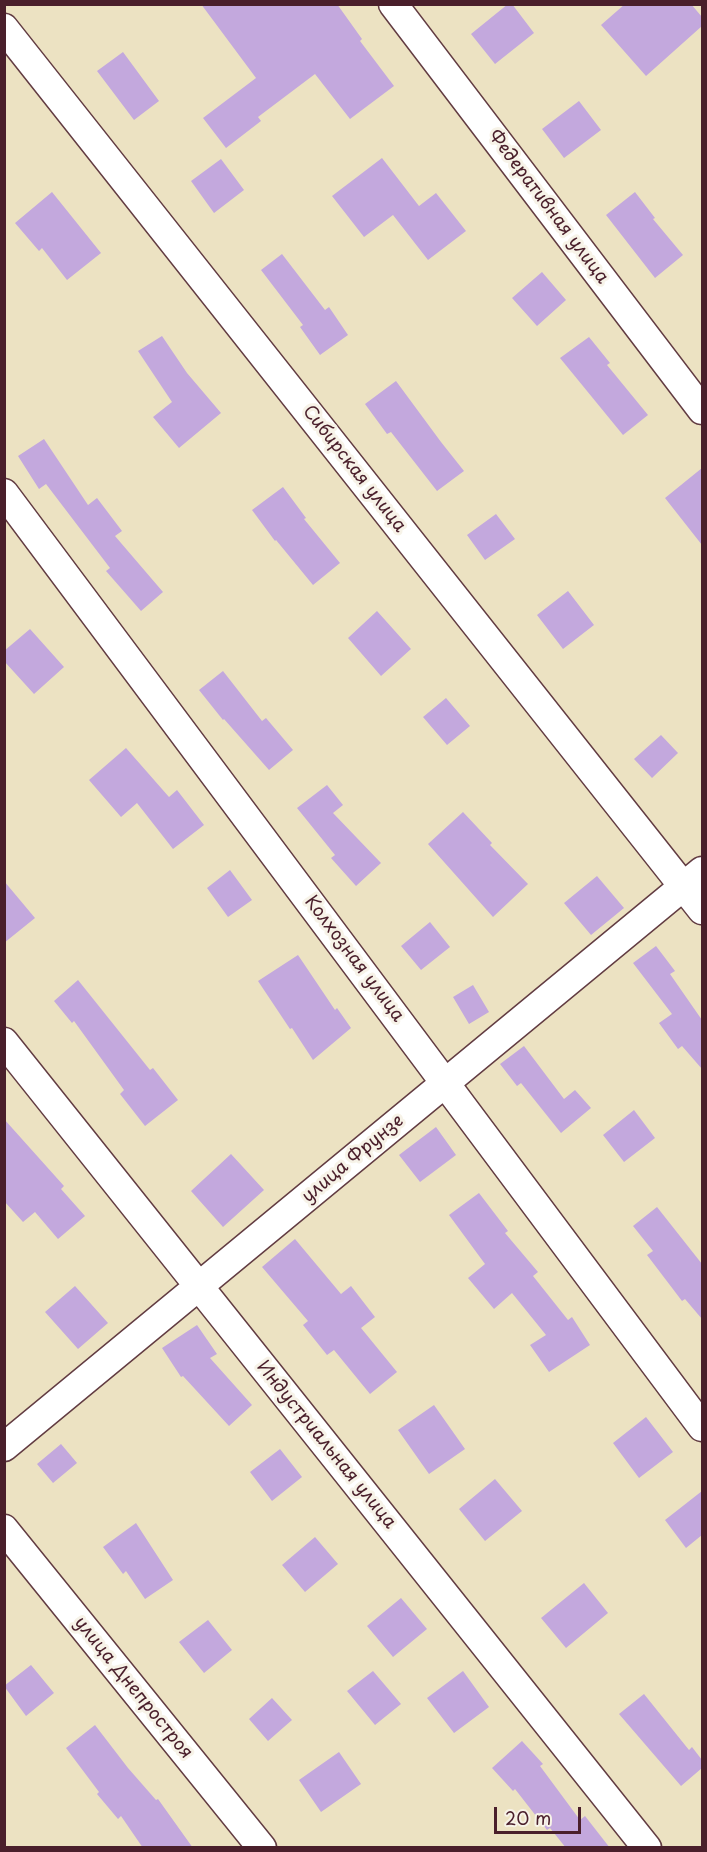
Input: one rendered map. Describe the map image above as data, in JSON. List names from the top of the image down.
{
  "streets": {
    "street": [
      "Федеративная улица",
      "Сибирская улица",
      "Колхозная улица",
      "улица Фрунзе",
      "Индустриальная улица",
      "улица Днепростроя"
    ]
  },
  "crossings": [
    ["Сибирская улица", "улица Фрунзе"],
    ["Колхозная улица", "улица Фрунзе"],
    ["улица Фрунзе", "Индустриальная улица"]
  ],
  "scale_bar": "20 m"
}
